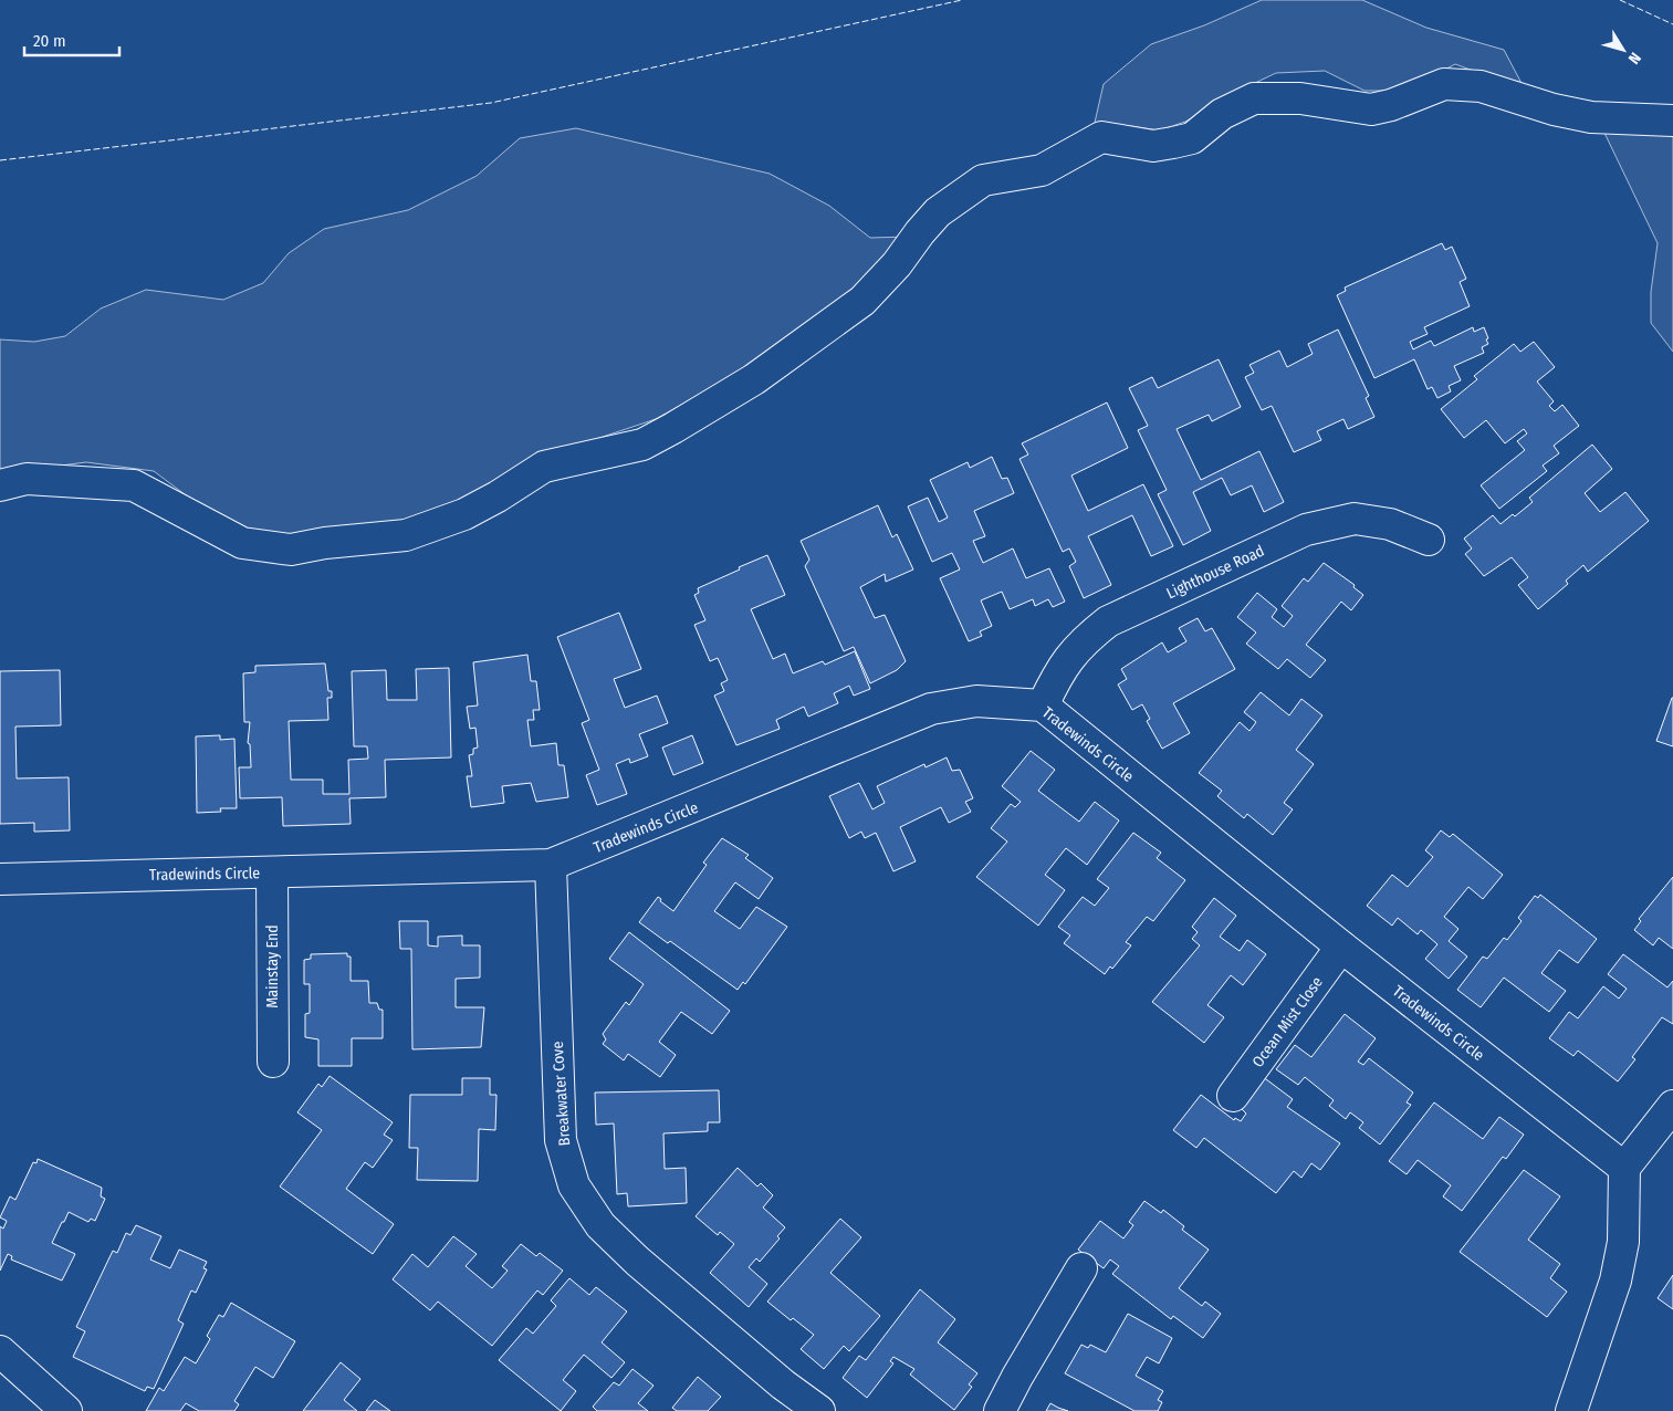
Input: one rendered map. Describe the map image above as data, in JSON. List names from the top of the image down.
{
  "streets": {
    "street": [
      "Lighthouse Road",
      "Tradewinds Circle",
      "Mainstay End",
      "Ocean Mist Close",
      "Breakwater Cove"
    ]
  },
  "crossings": [
    ["Lighthouse Road", "Tradewinds Circle"],
    ["Tradewinds Circle", "Mainstay End"],
    ["Tradewinds Circle", "Ocean Mist Close"],
    ["Tradewinds Circle", "Breakwater Cove"]
  ],
  "scale_bar": "20 m",
  "north": "bottom right"
}
